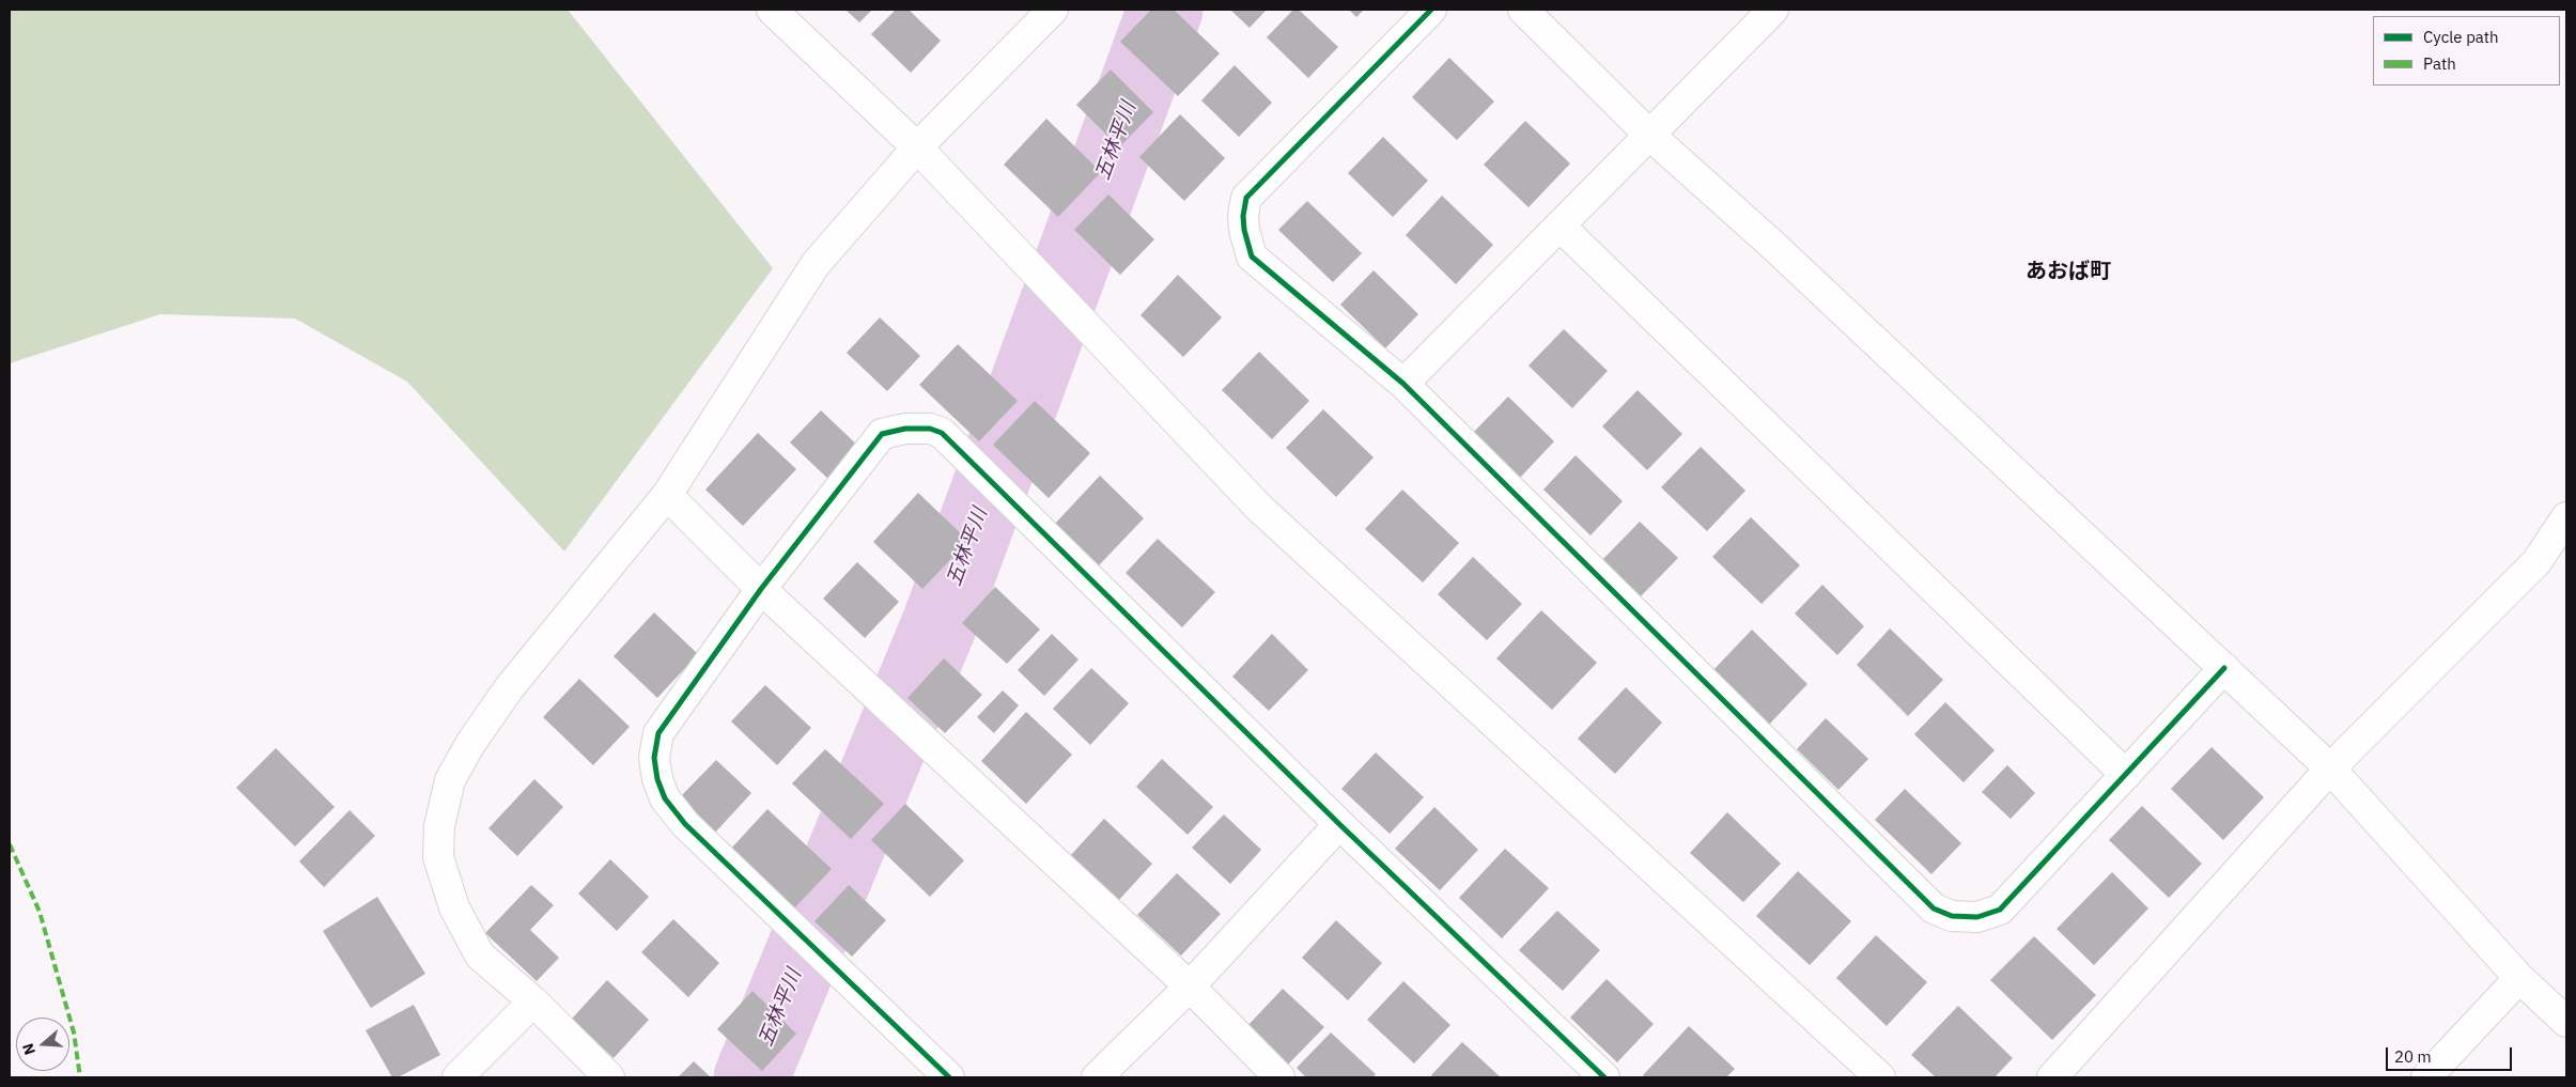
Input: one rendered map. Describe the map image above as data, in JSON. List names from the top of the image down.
{
  "districts": ["あおば町"],
  "water": ["五林平川"],
  "legend": ["Cycle path", "Path"],
  "scale_bar": "20 m",
  "north": "left"
}
